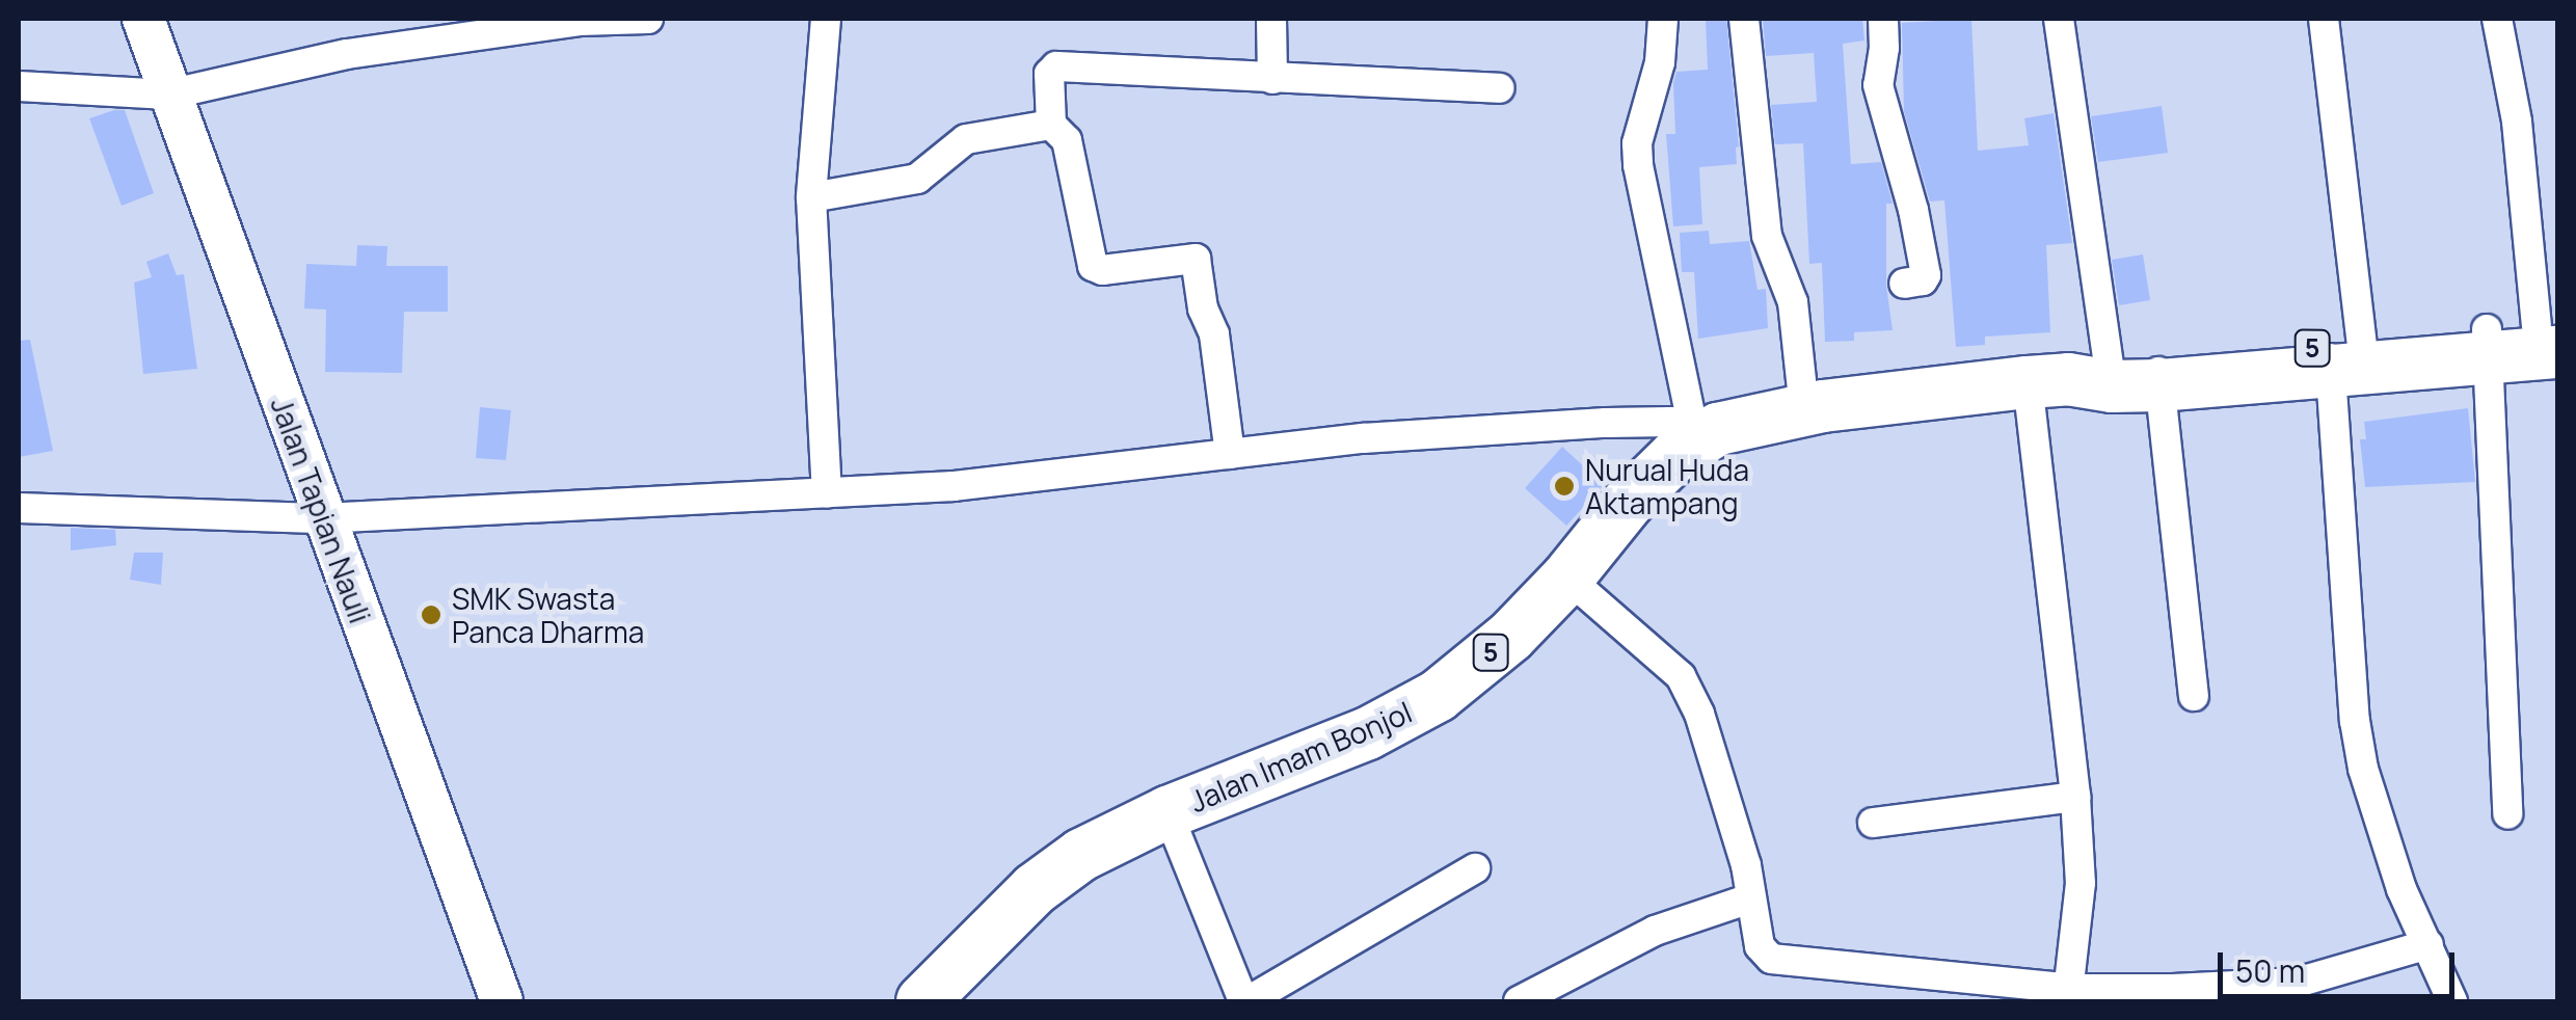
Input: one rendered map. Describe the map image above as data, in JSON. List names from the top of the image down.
{
  "streets": {
    "highway": ["5", "Jalan Imam Bonjol"],
    "main road": ["Jalan Tapian Nauli"]
  },
  "places": ["Nurual Huda Aktampang", "SMK Swasta Panca Dharma"],
  "scale_bar": "50 m"
}
